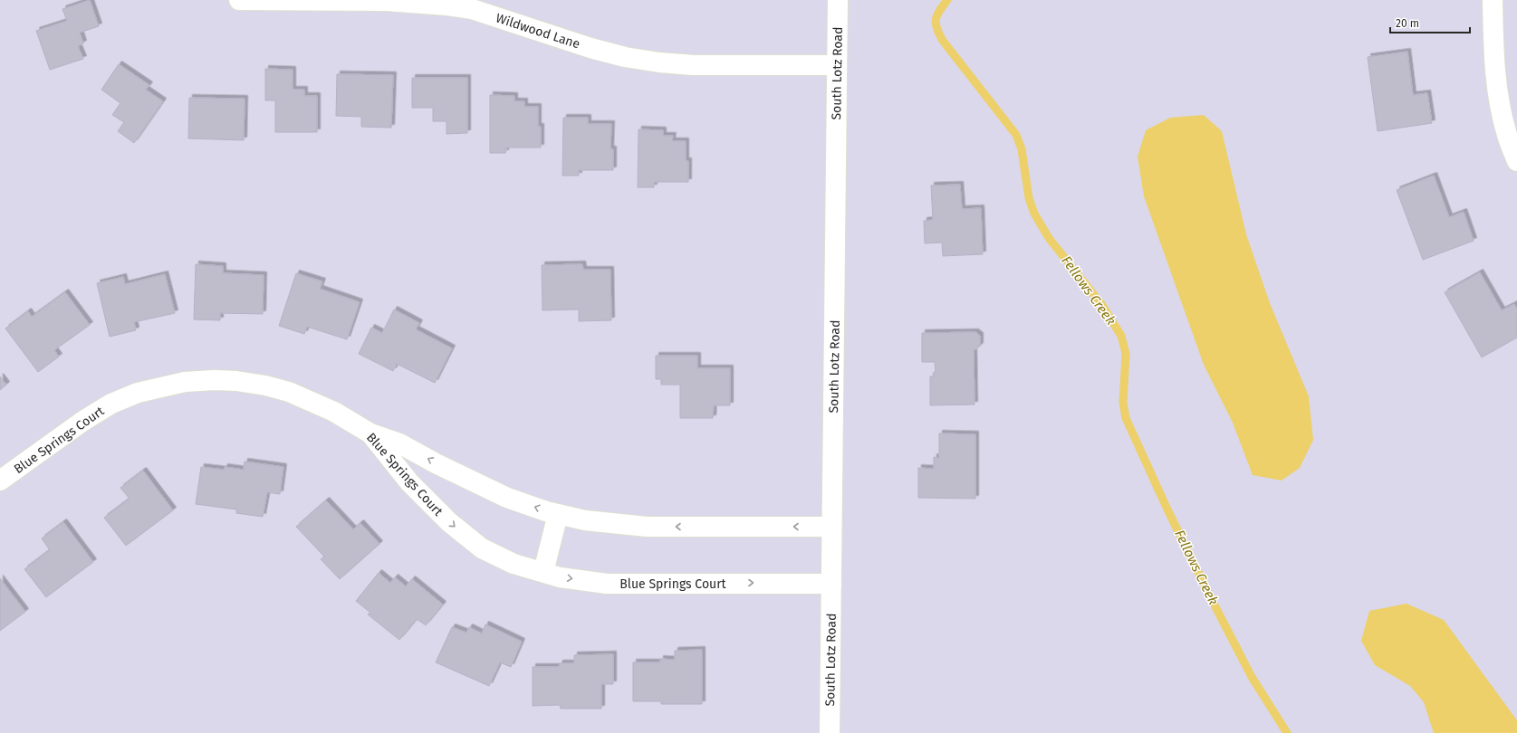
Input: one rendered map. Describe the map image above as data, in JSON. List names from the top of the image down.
{
  "streets": {
    "street": ["Wildwood Lane", "South Lotz Road", "Blue Springs Court"]
  },
  "crossings": [
    ["Wildwood Lane", "South Lotz Road"],
    ["South Lotz Road", "Blue Springs Court"]
  ],
  "water": ["Fellows Creek"],
  "scale_bar": "20 m"
}
